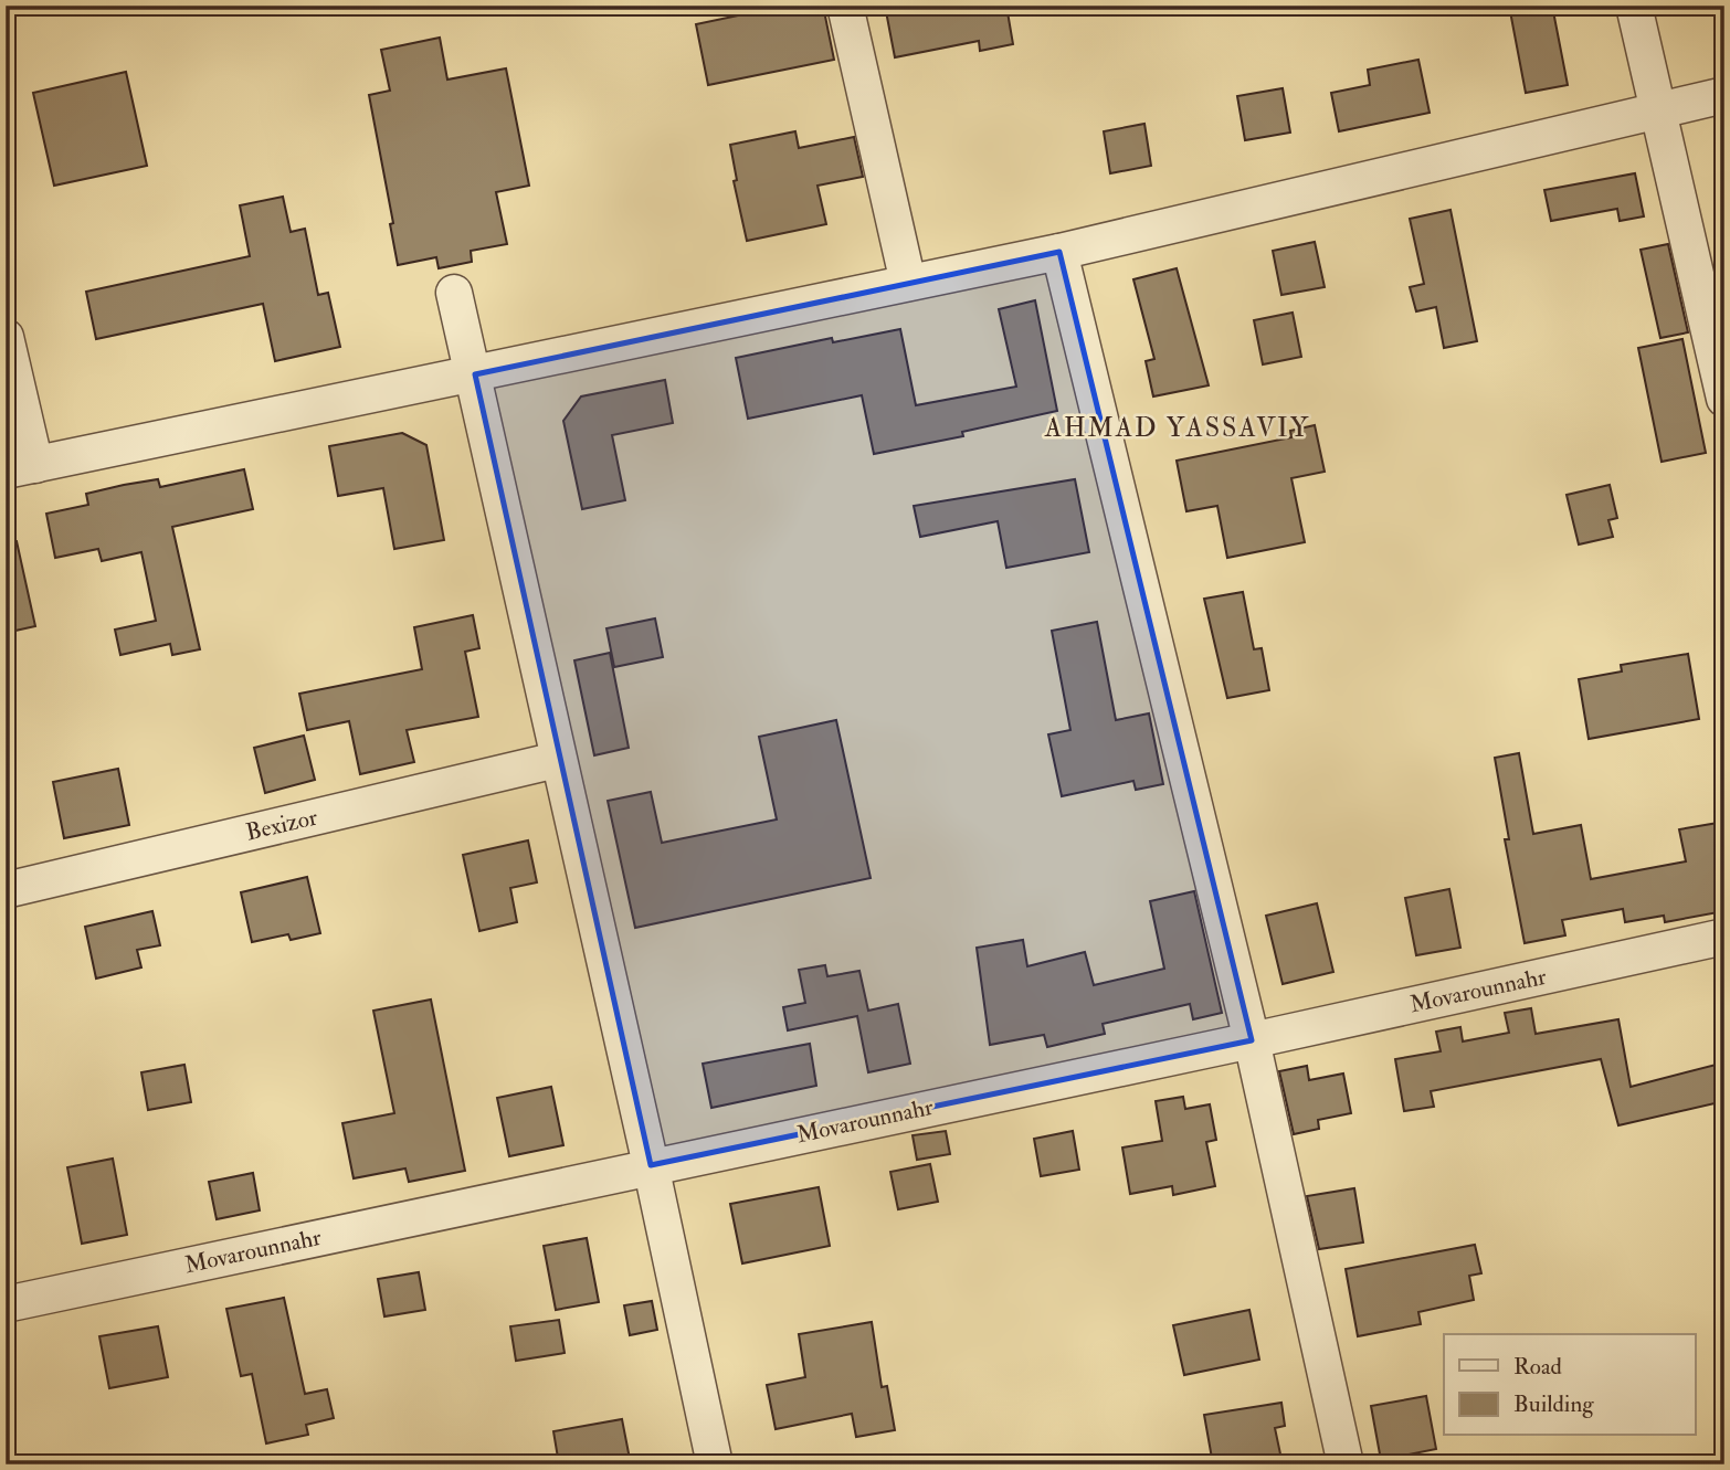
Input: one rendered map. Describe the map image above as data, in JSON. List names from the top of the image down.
{
  "streets": {
    "street": ["Bexizor", "Movarounnahr"]
  },
  "districts": ["AHMAD YASSAVIY"],
  "legend": ["Road", "Building"]
}
